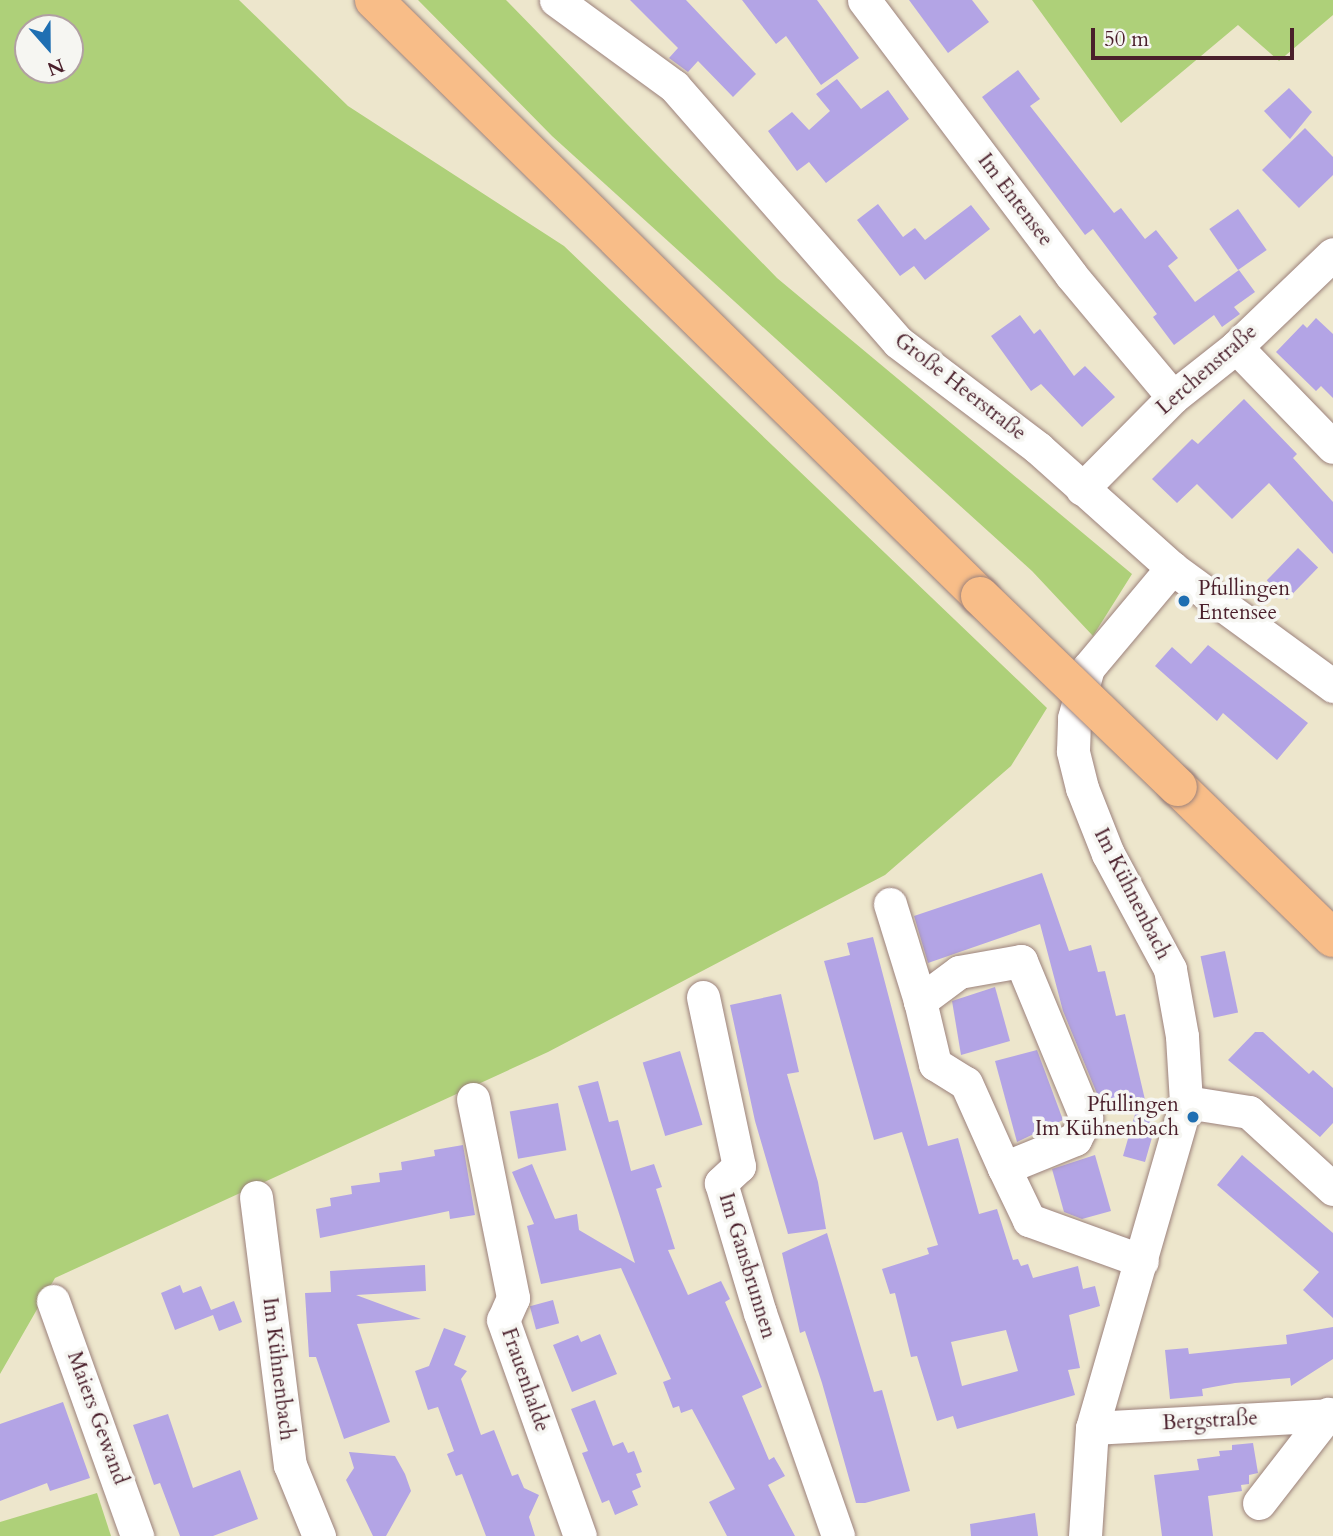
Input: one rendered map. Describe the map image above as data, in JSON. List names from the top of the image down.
{
  "streets": {
    "street": [
      "Im Entensee",
      "Lerchenstraße",
      "Große Heerstraße",
      "Im Kühnenbach",
      "Im Gansbrunnen",
      "Frauenhalde",
      "Maiers Gewand",
      "Bergstraße"
    ]
  },
  "crossings": [
    ["Im Entensee", "Lerchenstraße"],
    ["Lerchenstraße", "Große Heerstraße"],
    ["Große Heerstraße", "Im Kühnenbach"],
    ["Im Kühnenbach", "Bergstraße"]
  ],
  "places": ["Pfullingen Entensee", "Pfullingen Im Kühnenbach"],
  "scale_bar": "50 m",
  "north": "bottom"
}
